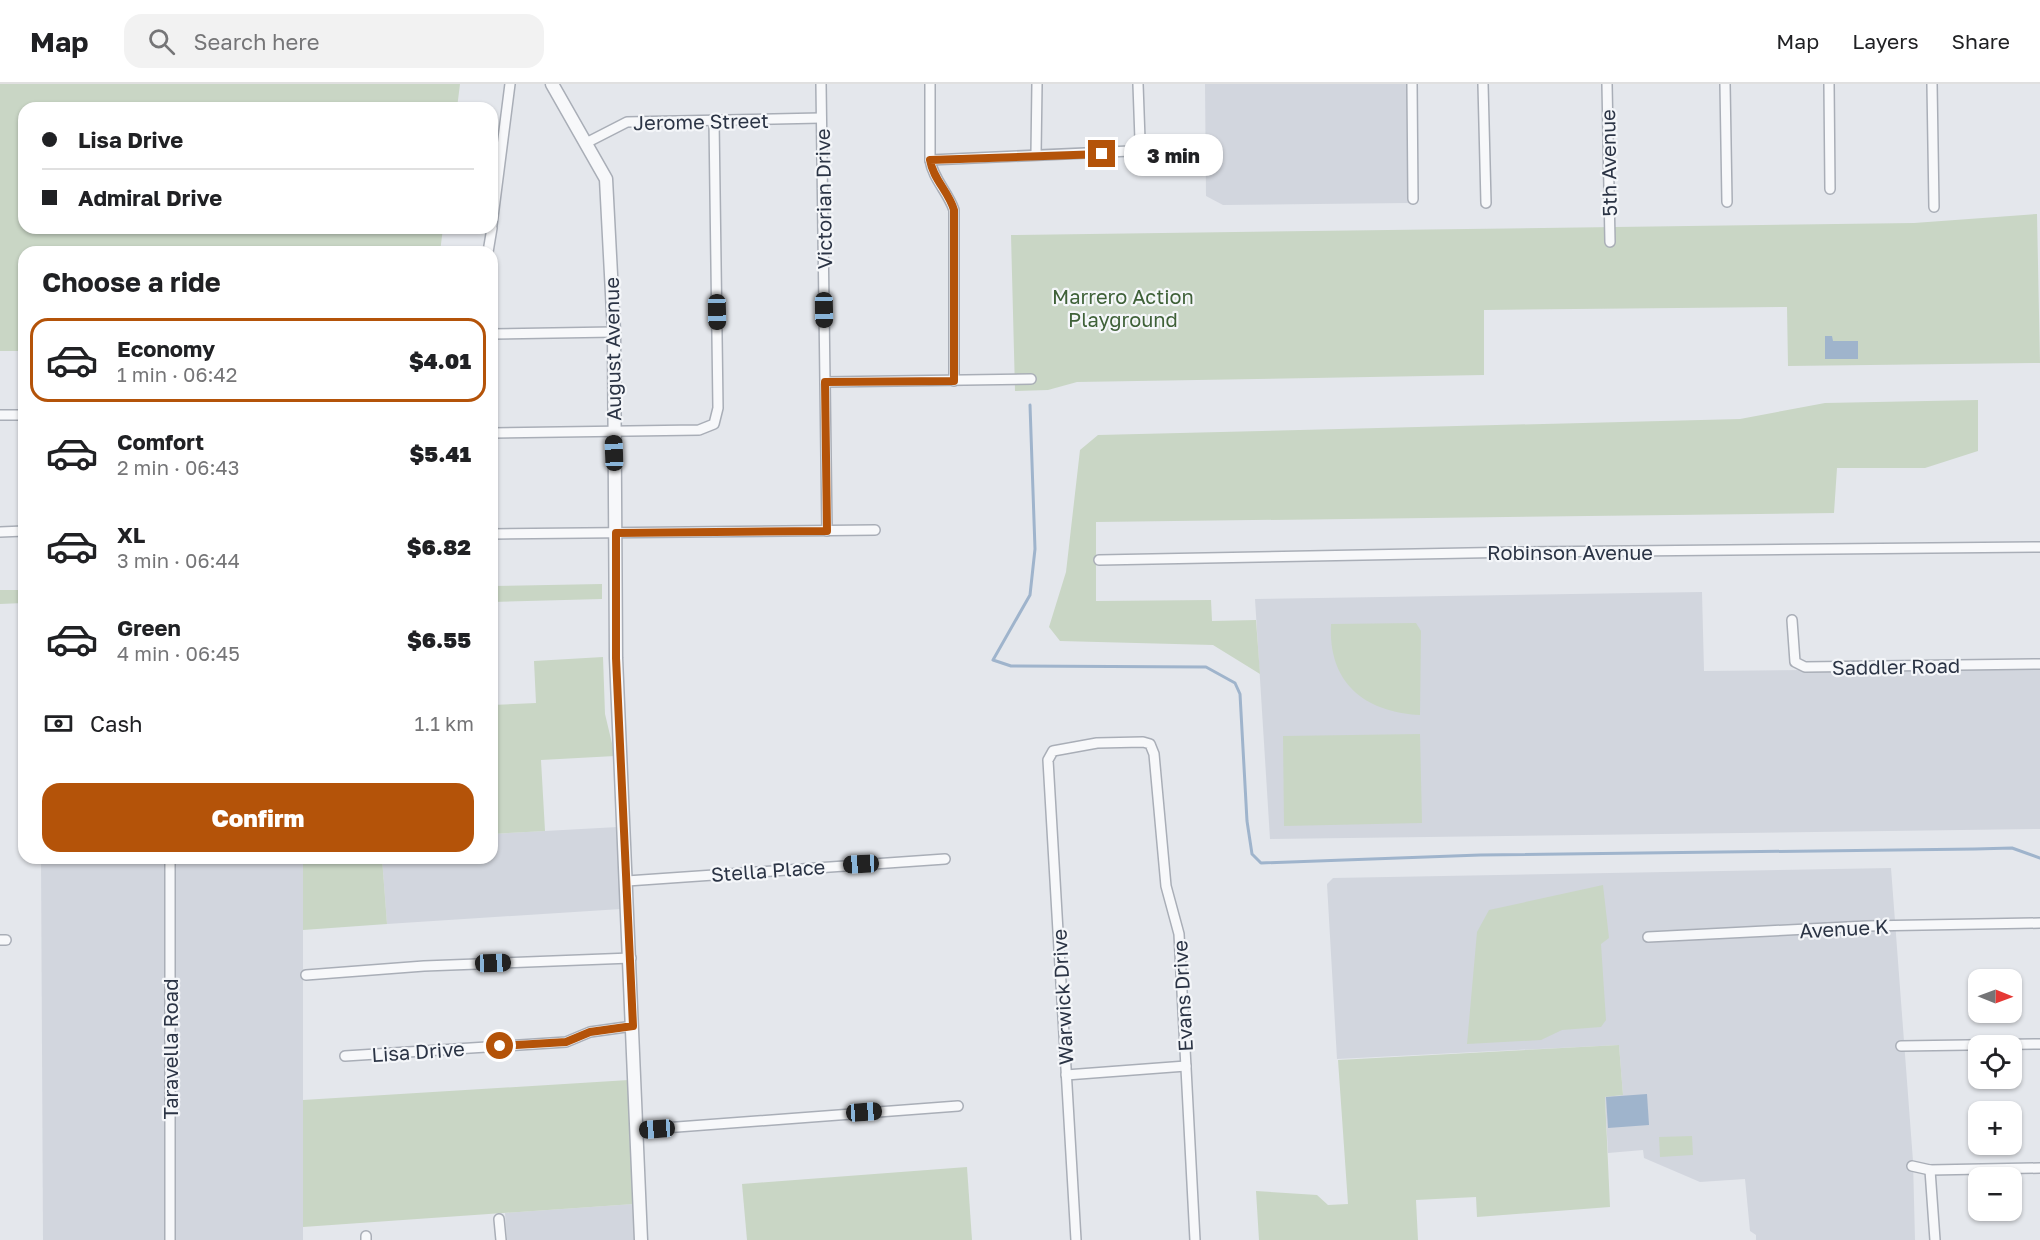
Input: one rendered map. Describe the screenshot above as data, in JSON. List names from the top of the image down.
{
  "streets": {
    "street": [
      "Jerome Street",
      "5th Avenue",
      "Victorian Drive",
      "August Avenue",
      "Robinson Avenue",
      "Saddler Road",
      "Stella Place",
      "Avenue K",
      "Evans Drive",
      "Warwick Drive",
      "Taravella Road",
      "Lisa Drive"
    ]
  },
  "crossings": [
    ["Jerome Street", "Victorian Drive"],
    ["Jerome Street", "August Avenue"],
    ["August Avenue", "Stella Place"],
    ["August Avenue", "Lisa Drive"],
    ["Evans Drive", "Warwick Drive"]
  ],
  "parks": ["Marrero Action Playground"],
  "north": "right",
  "page": {
    "header": "Map",
    "search": "Search here",
    "nav": ["Map", "Layers", "Share"],
    "banner": ["Lisa Drive", "Admiral Drive"],
    "bubble": "3 min",
    "heading": "Choose a ride",
    "list": [
      {
        "name": "Economy",
        "note": "1 min · 06:42",
        "value": "$4.01"
      },
      {
        "name": "Comfort",
        "note": "2 min · 06:43",
        "value": "$5.41"
      },
      {
        "name": "XL",
        "note": "3 min · 06:44",
        "value": "$6.82"
      },
      {
        "name": "Green",
        "note": "4 min · 06:45",
        "value": "$6.55"
      }
    ],
    "pay": ["Cash", "1.1 km"],
    "buttons": "Confirm",
    "map_buttons": ["+", "−"]
  }
}
